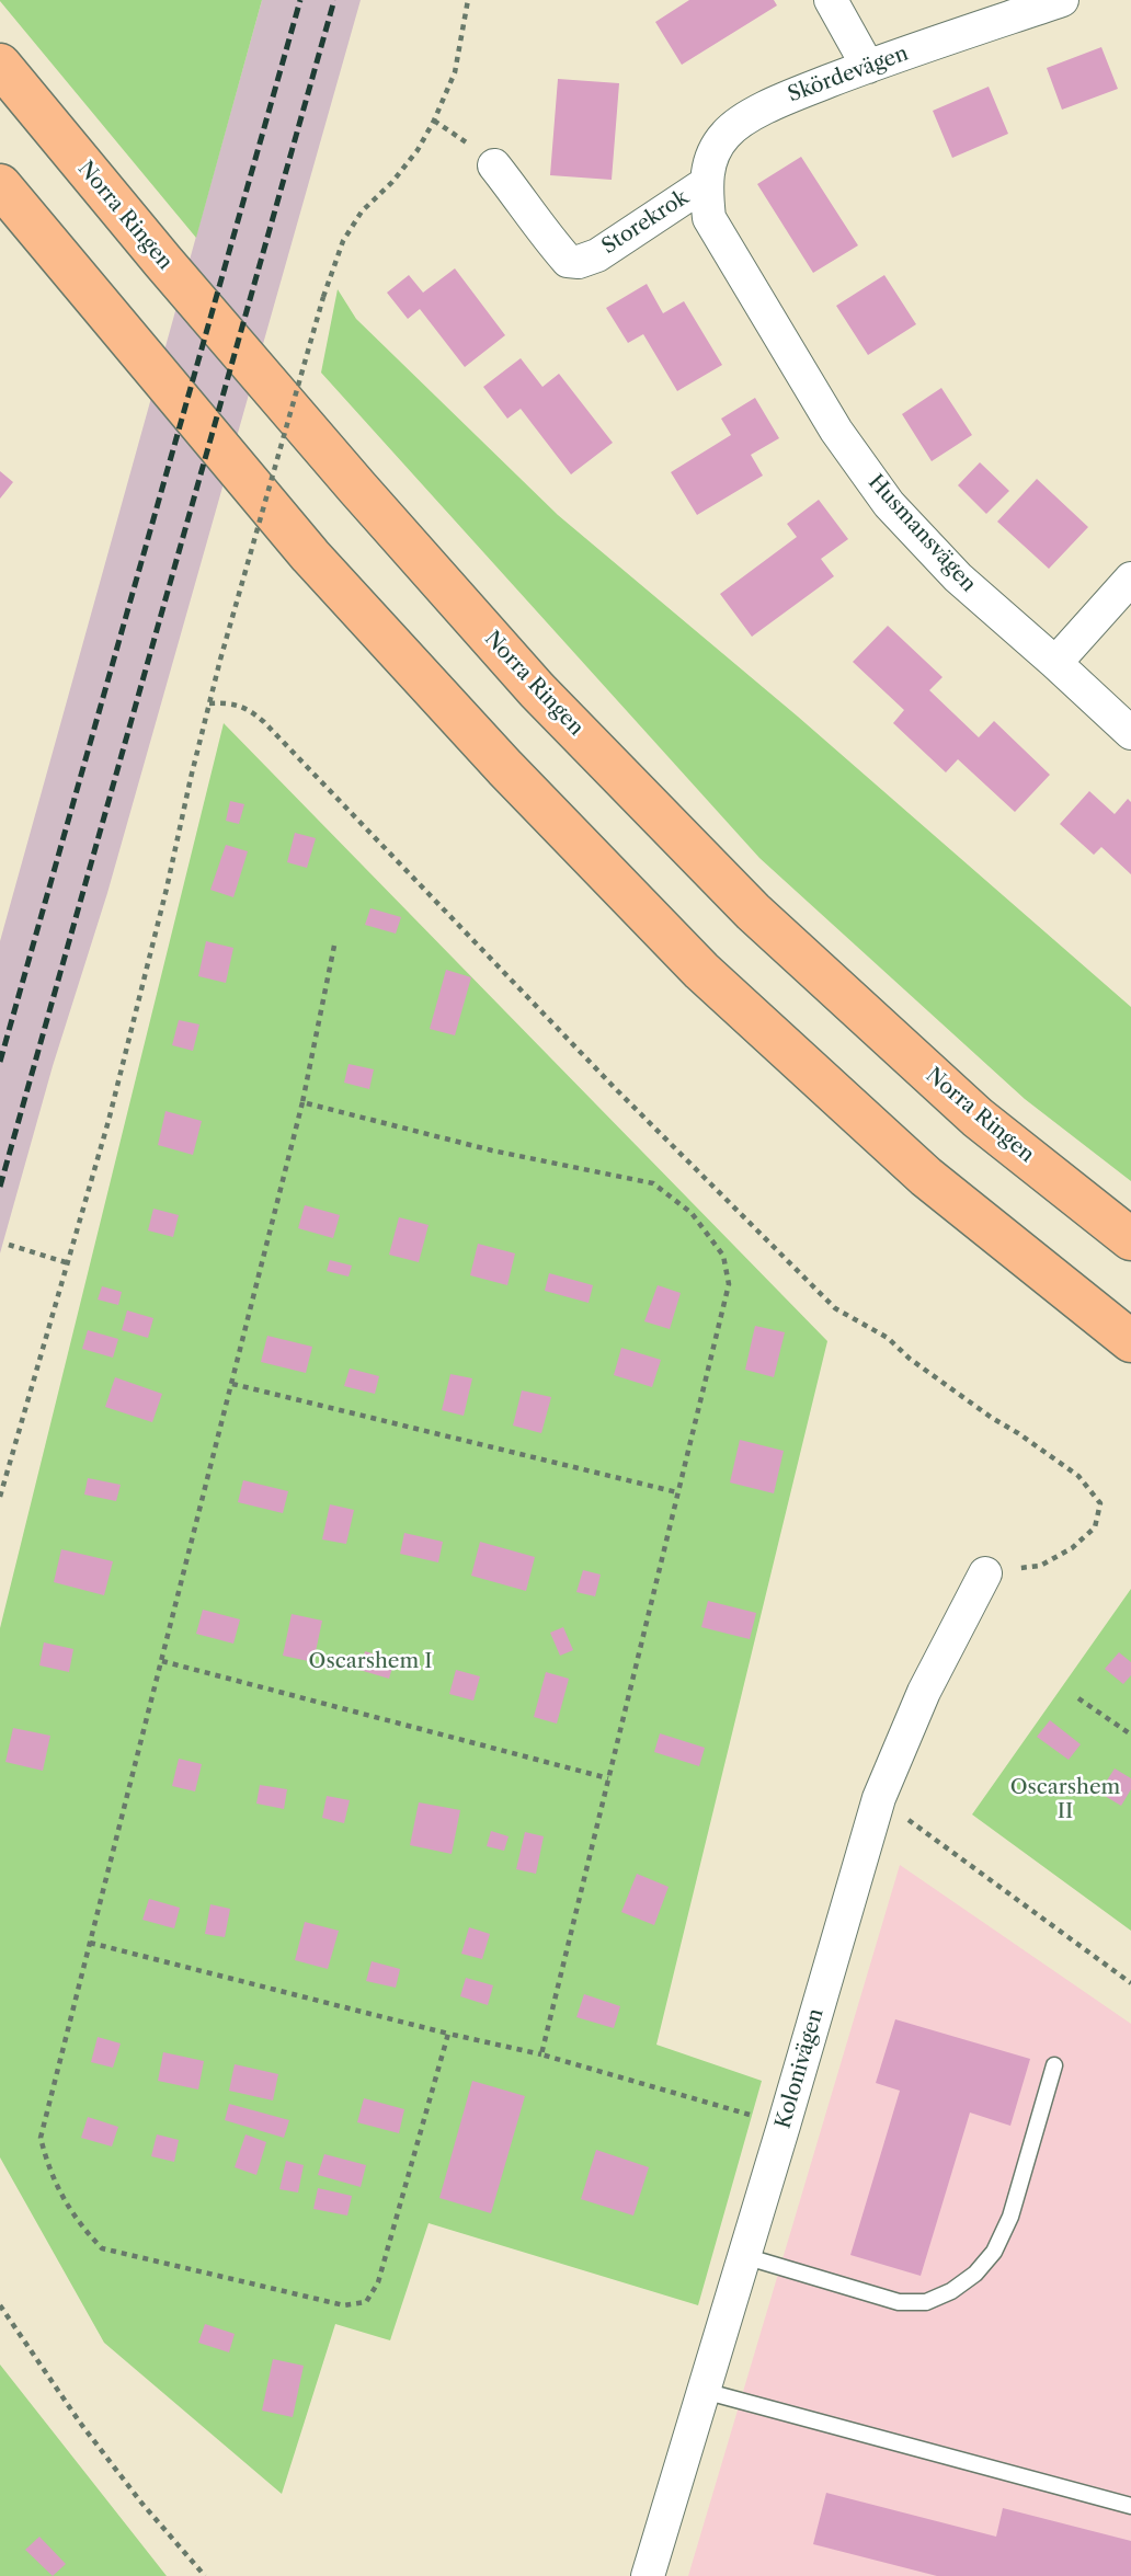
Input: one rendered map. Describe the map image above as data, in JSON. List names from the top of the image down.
{
  "streets": {
    "main road": ["Norra Ringen"],
    "street": [
      "Skördevägen",
      "Storekrok",
      "Husmansvägen",
      "Kolonivägen"
    ]
  },
  "crossings": [
    ["Skördevägen", "Storekrok"],
    ["Skördevägen", "Husmansvägen"]
  ],
  "parks": ["Oscarshem I", "Oscarshem II"]
}
